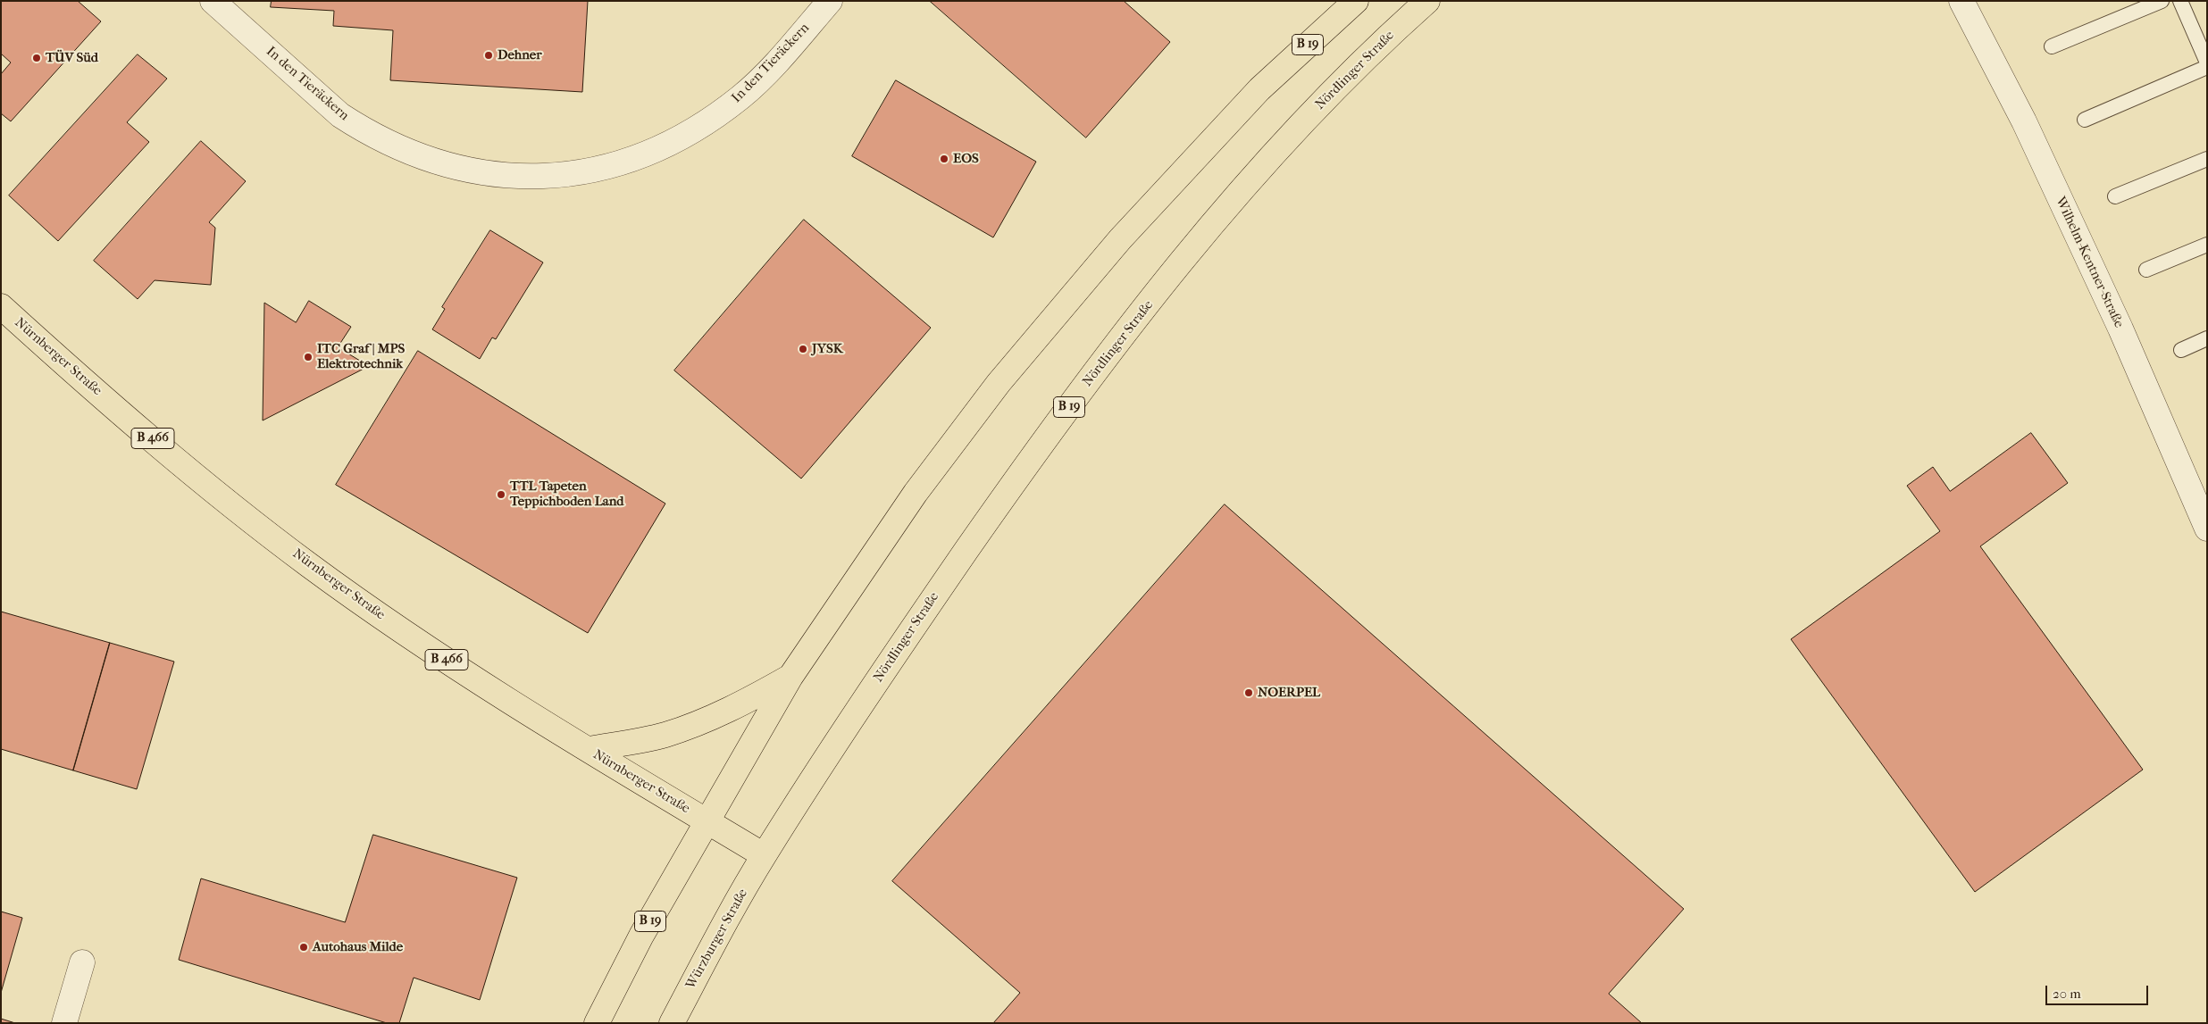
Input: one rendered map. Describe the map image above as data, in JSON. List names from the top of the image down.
{
  "streets": {
    "main road": [
      "B 19",
      "Nördlinger Straße",
      "Nürnberger Straße",
      "B 466",
      "Würzburger Straße"
    ],
    "street": ["In den Tieräckern", "Wilhelm-Kentner-Straße"]
  },
  "crossings": [
    ["B 19", "Nürnberger Straße"],
    ["B 19", "B 466"],
    ["Nördlinger Straße", "B 466"],
    ["Nördlinger Straße", "Würzburger Straße"],
    ["Nürnberger Straße", "B 466"],
    ["B 466", "Würzburger Straße"]
  ],
  "places": [
    "Dehner",
    "TÜV Süd",
    "EOS",
    "JYSK",
    "ITC Graf | MPS Elektrotechnik",
    "TTL Tapeten Teppichboden Land",
    "NOERPEL",
    "Autohaus Milde"
  ],
  "scale_bar": "20 m"
}
